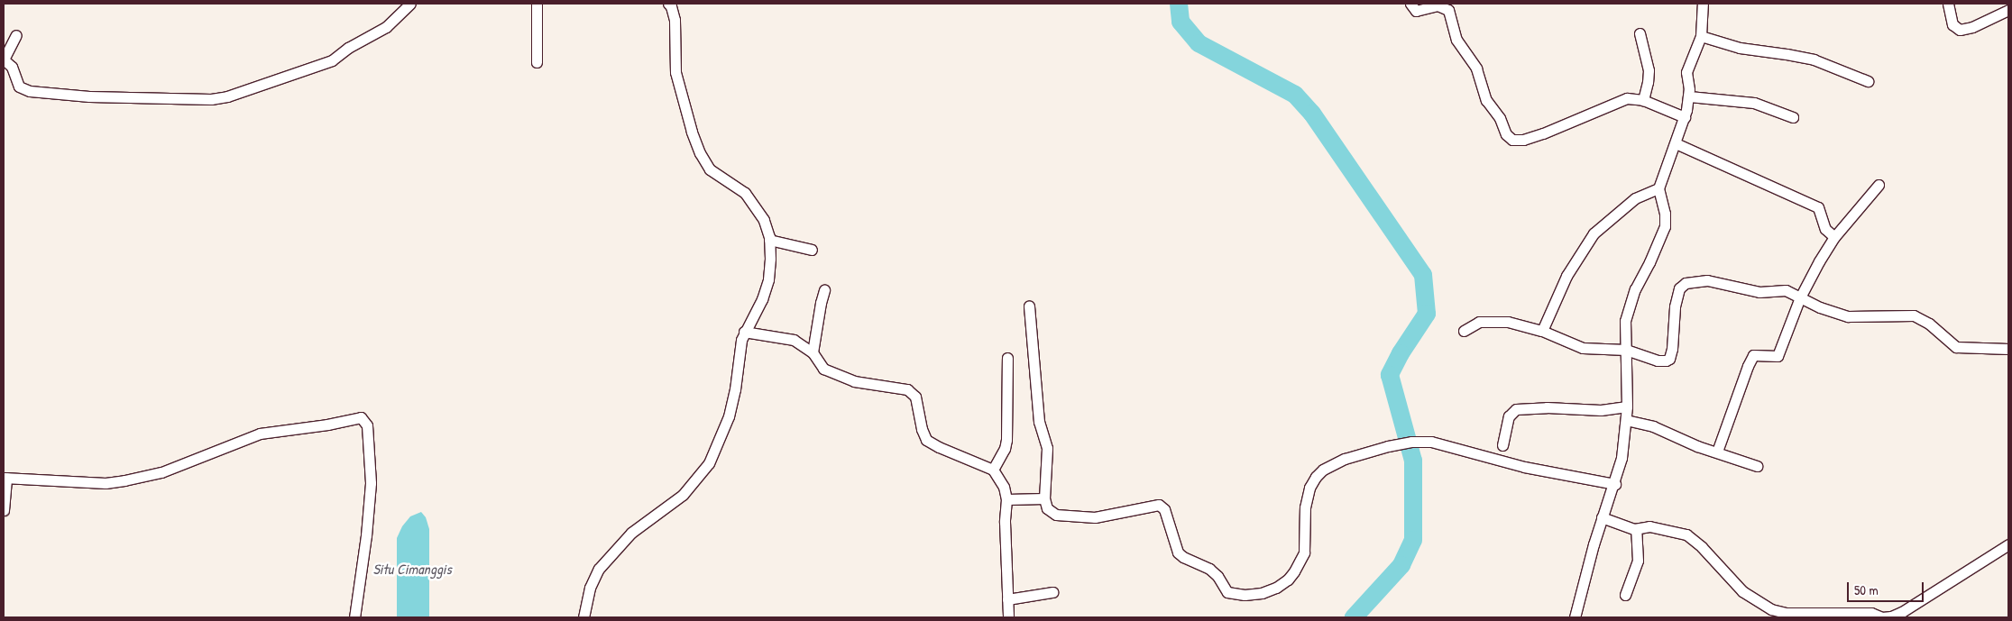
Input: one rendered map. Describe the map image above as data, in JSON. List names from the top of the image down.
{
  "water": ["Situ Cimanggis"],
  "scale_bar": "50 m"
}
